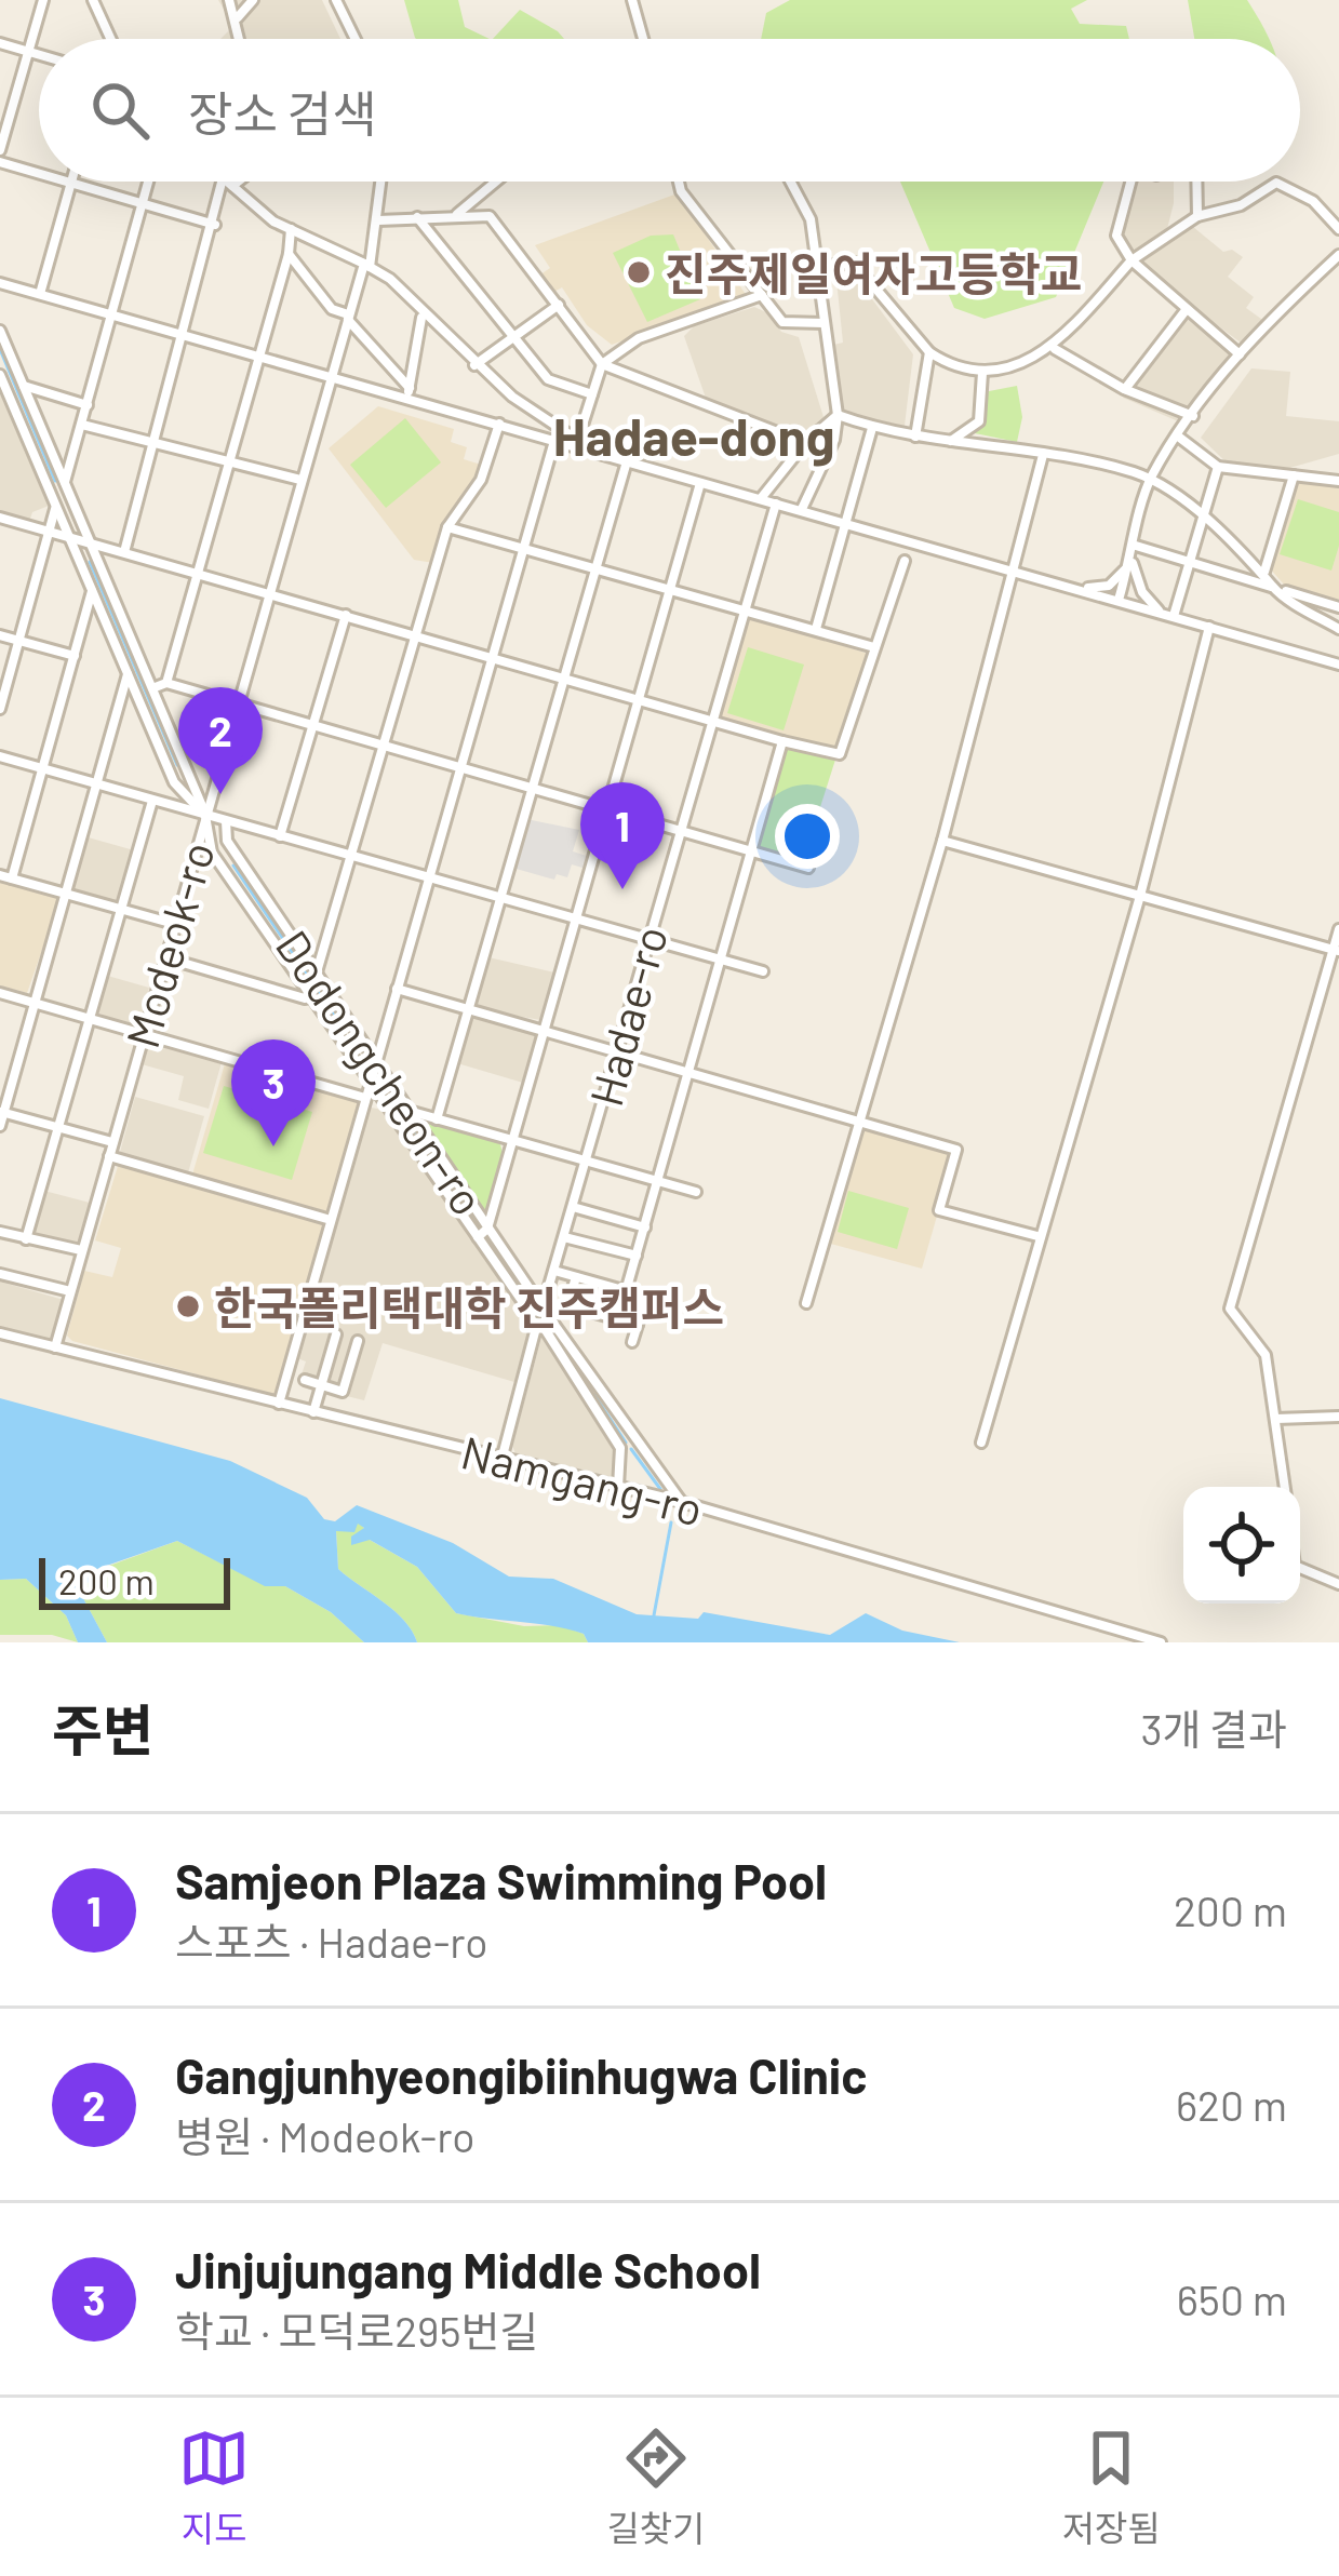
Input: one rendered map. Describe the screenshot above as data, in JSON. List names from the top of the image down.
{
  "streets": {
    "street": [
      "Modeok-ro",
      "Hadae-ro",
      "Dodongcheon-ro",
      "Namgang-ro"
    ]
  },
  "crossings": [
    ["Modeok-ro", "Dodongcheon-ro"],
    ["Modeok-ro", "Namgang-ro"],
    ["Hadae-ro", "Dodongcheon-ro"]
  ],
  "districts": ["Hadae-dong"],
  "places": ["진주제일여자고등학교", "한국폴리택대학 진주캠퍼스"],
  "scale_bar": "200 m",
  "page": {
    "search": "장소 검색",
    "pins": ["2", "1", "3"],
    "scale": "200 m",
    "heading": ["주변", "3개 결과"],
    "list": [
      {
        "mark": "1",
        "name": "Samjeon Plaza Swimming Pool",
        "note": "스포츠 · Hadae-ro",
        "value": "200 m"
      },
      {
        "mark": "2",
        "name": "Gangjunhyeongibiinhugwa Clinic",
        "note": "병원 · Modeok-ro",
        "value": "620 m"
      },
      {
        "mark": "3",
        "name": "Jinjujungang Middle School",
        "note": "학교 · 모덕로295번길",
        "value": "650 m"
      }
    ],
    "nav": ["지도", "길찾기", "저장됨"]
  }
}
